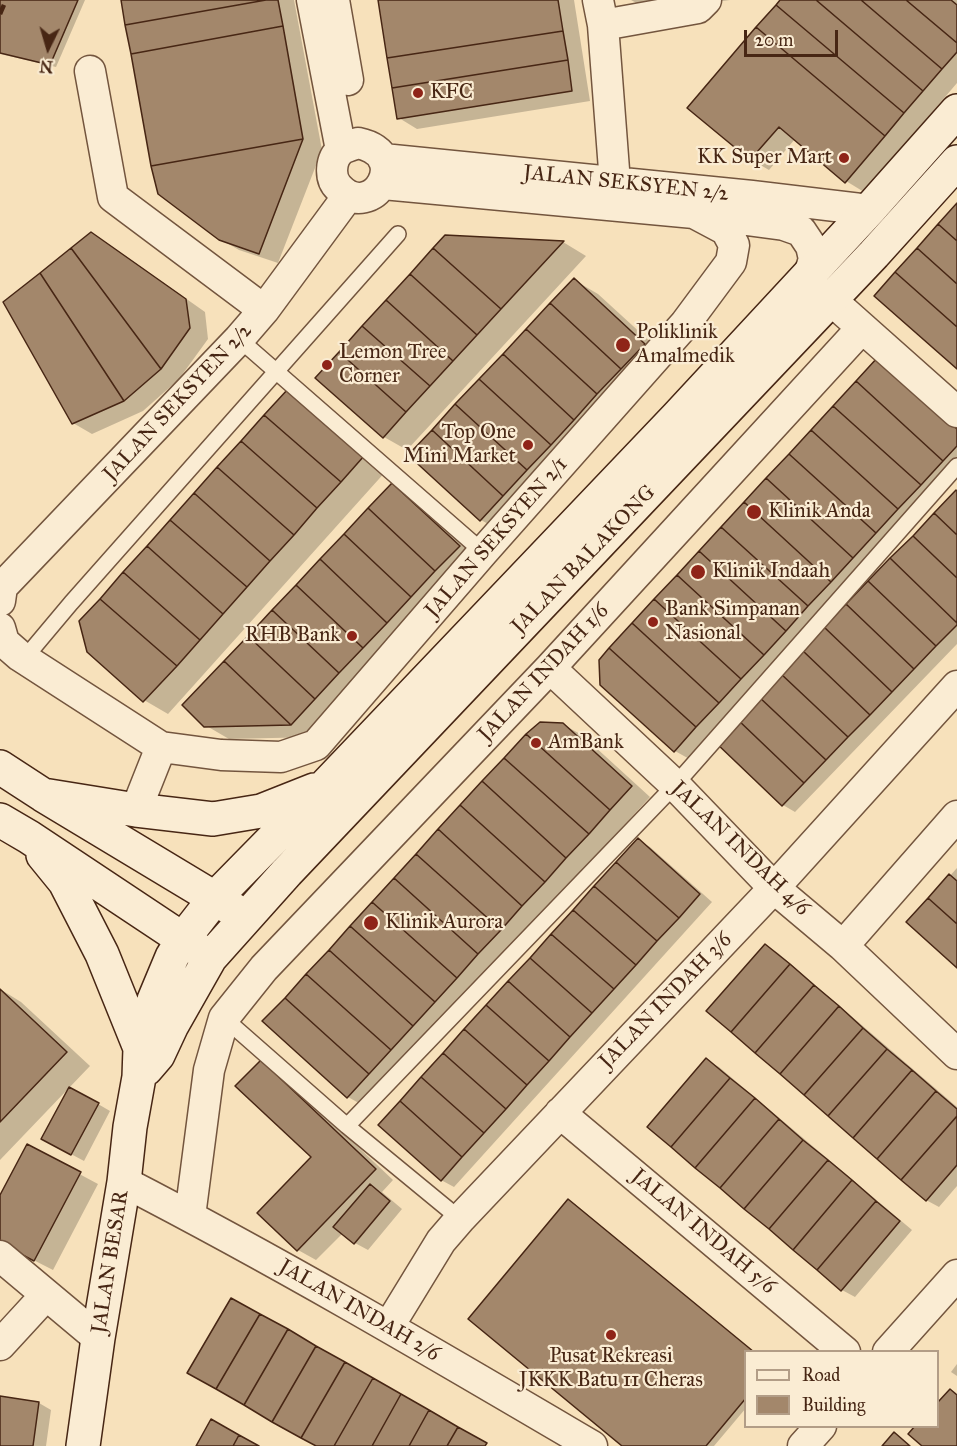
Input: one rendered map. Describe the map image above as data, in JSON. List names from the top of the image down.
{
  "streets": {
    "street": [
      "JALAN SEKSYEN 2/2",
      "JALAN SEKSYEN 2/1",
      "JALAN BALAKONG",
      "JALAN INDAH 1/6",
      "JALAN INDAH 4/6",
      "JALAN INDAH 3/6",
      "JALAN INDAH 5/6",
      "JALAN BESAR",
      "JALAN INDAH 2/6"
    ]
  },
  "crossings": [
    ["JALAN SEKSYEN 2/2", "JALAN BALAKONG"],
    ["JALAN INDAH 1/6", "JALAN INDAH 4/6"],
    ["JALAN INDAH 4/6", "JALAN INDAH 3/6"],
    ["JALAN INDAH 3/6", "JALAN INDAH 5/6"],
    ["JALAN INDAH 3/6", "JALAN INDAH 2/6"],
    ["JALAN BESAR", "JALAN INDAH 2/6"]
  ],
  "places": [
    "KFC",
    "KK Super Mart",
    "Poliklinik Amalmedik",
    "Lemon Tree Corner",
    "Top One Mini Market",
    "Klinik Anda",
    "Klinik Indaah",
    "Bank Simpanan Nasional",
    "RHB Bank",
    "AmBank",
    "Klinik Aurora",
    "Pusat Rekreasi JKKK Batu 11 Cheras"
  ],
  "legend": ["Road", "Building"],
  "scale_bar": "20 m",
  "north": "bottom"
}
